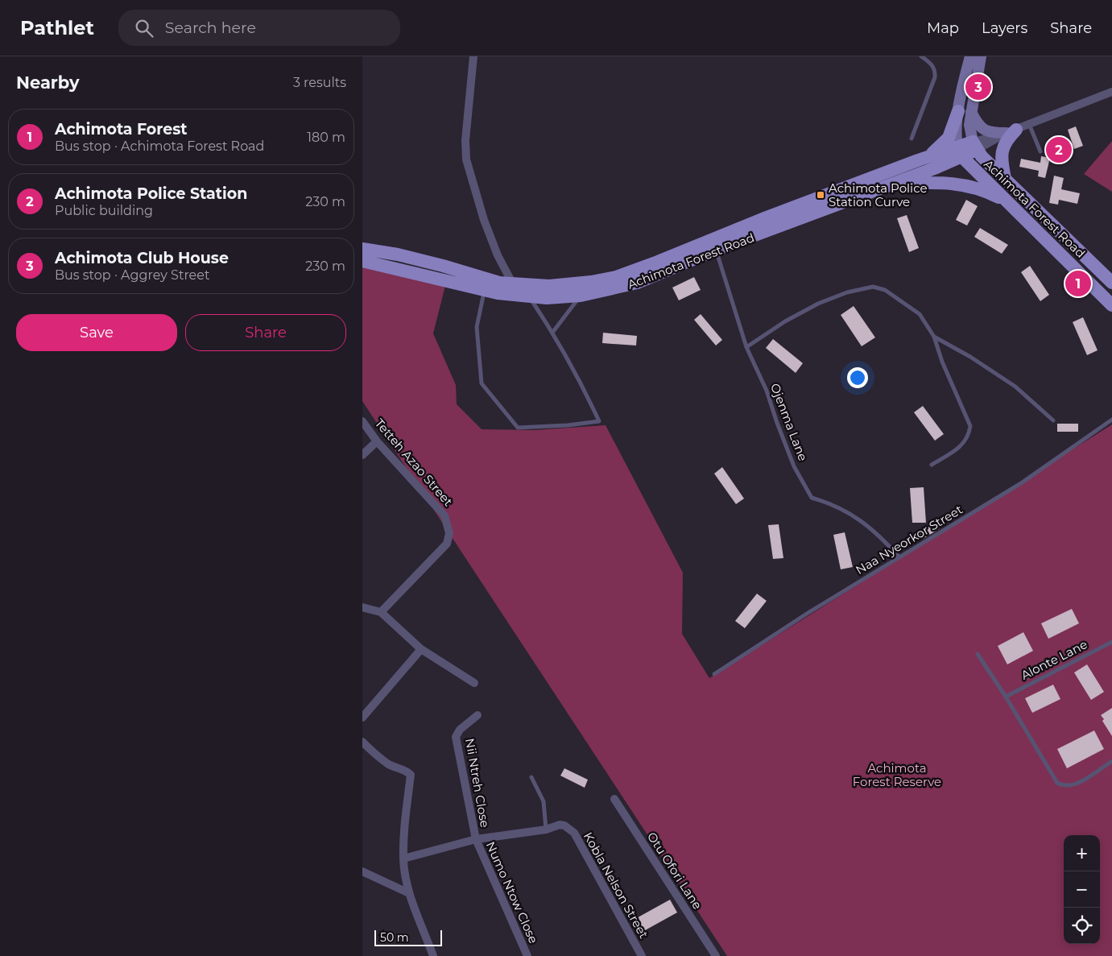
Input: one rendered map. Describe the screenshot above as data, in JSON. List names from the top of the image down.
{
  "streets": {
    "main road": ["Achimota Forest Road"],
    "street": [
      "Tetteh Azao Street",
      "Nii Ntreh Close",
      "Otu Ofori Lane",
      "Kobla Nelson Street",
      "Numo Ntow Close"
    ],
    "lane": ["Ojenma Lane", "Naa Nyeorkor Street", "Alonte Lane"]
  },
  "crossings": [
    ["Achimota Forest Road", "Ojenma Lane"],
    ["Ojenma Lane", "Naa Nyeorkor Street"],
    ["Nii Ntreh Close", "Kobla Nelson Street"],
    ["Nii Ntreh Close", "Numo Ntow Close"],
    ["Kobla Nelson Street", "Numo Ntow Close"]
  ],
  "parks": ["Achimota Forest Reserve"],
  "places": {
    "transit": ["Achimota Police Station Curve"]
  },
  "scale_bar": "50 m",
  "page": {
    "header": "Pathlet",
    "search": "Search here",
    "nav": ["Map", "Layers", "Share"],
    "heading": ["Nearby", "3 results"],
    "pins": ["3", "2", "1"],
    "list": [
      {
        "mark": "1",
        "name": "Achimota Forest",
        "note": "Bus stop · Achimota Forest Road",
        "value": "180 m"
      },
      {
        "mark": "2",
        "name": "Achimota Police Station",
        "note": "Public building",
        "value": "230 m"
      },
      {
        "mark": "3",
        "name": "Achimota Club House",
        "note": "Bus stop · Aggrey Street",
        "value": "230 m"
      }
    ],
    "buttons": ["Save", "Share"],
    "map_buttons": ["+", "−"],
    "scale": "50 m"
  }
}
